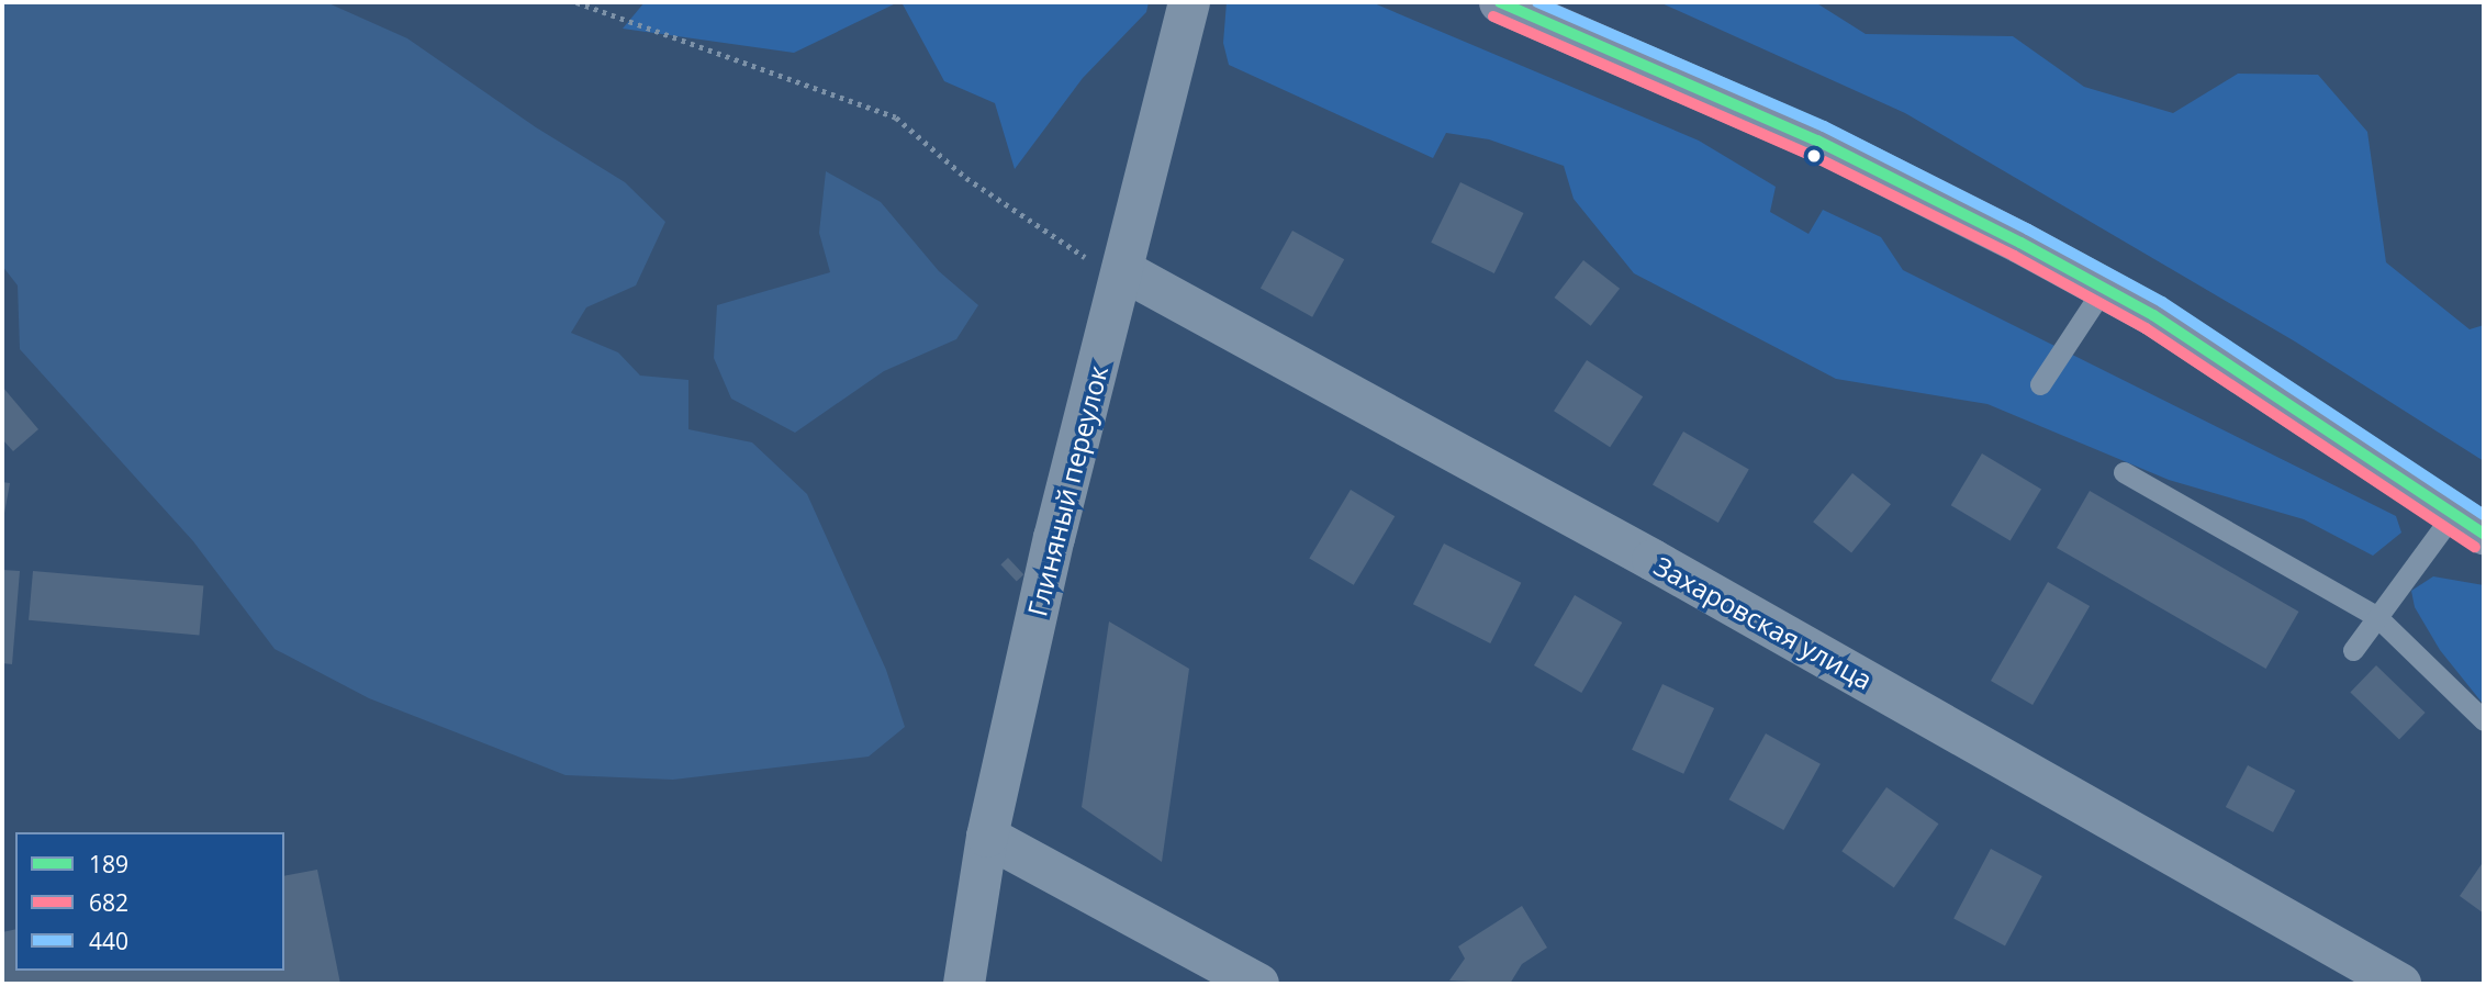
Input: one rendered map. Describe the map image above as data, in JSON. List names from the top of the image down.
{
  "streets": {
    "street": ["Глиняный переулок", "Захаровская улица"]
  },
  "crossings": [
    ["Глиняный переулок", "Захаровская улица"]
  ],
  "lines": ["transit line 189", "transit line 440", "transit line 682"],
  "legend": ["189", "682", "440"]
}
